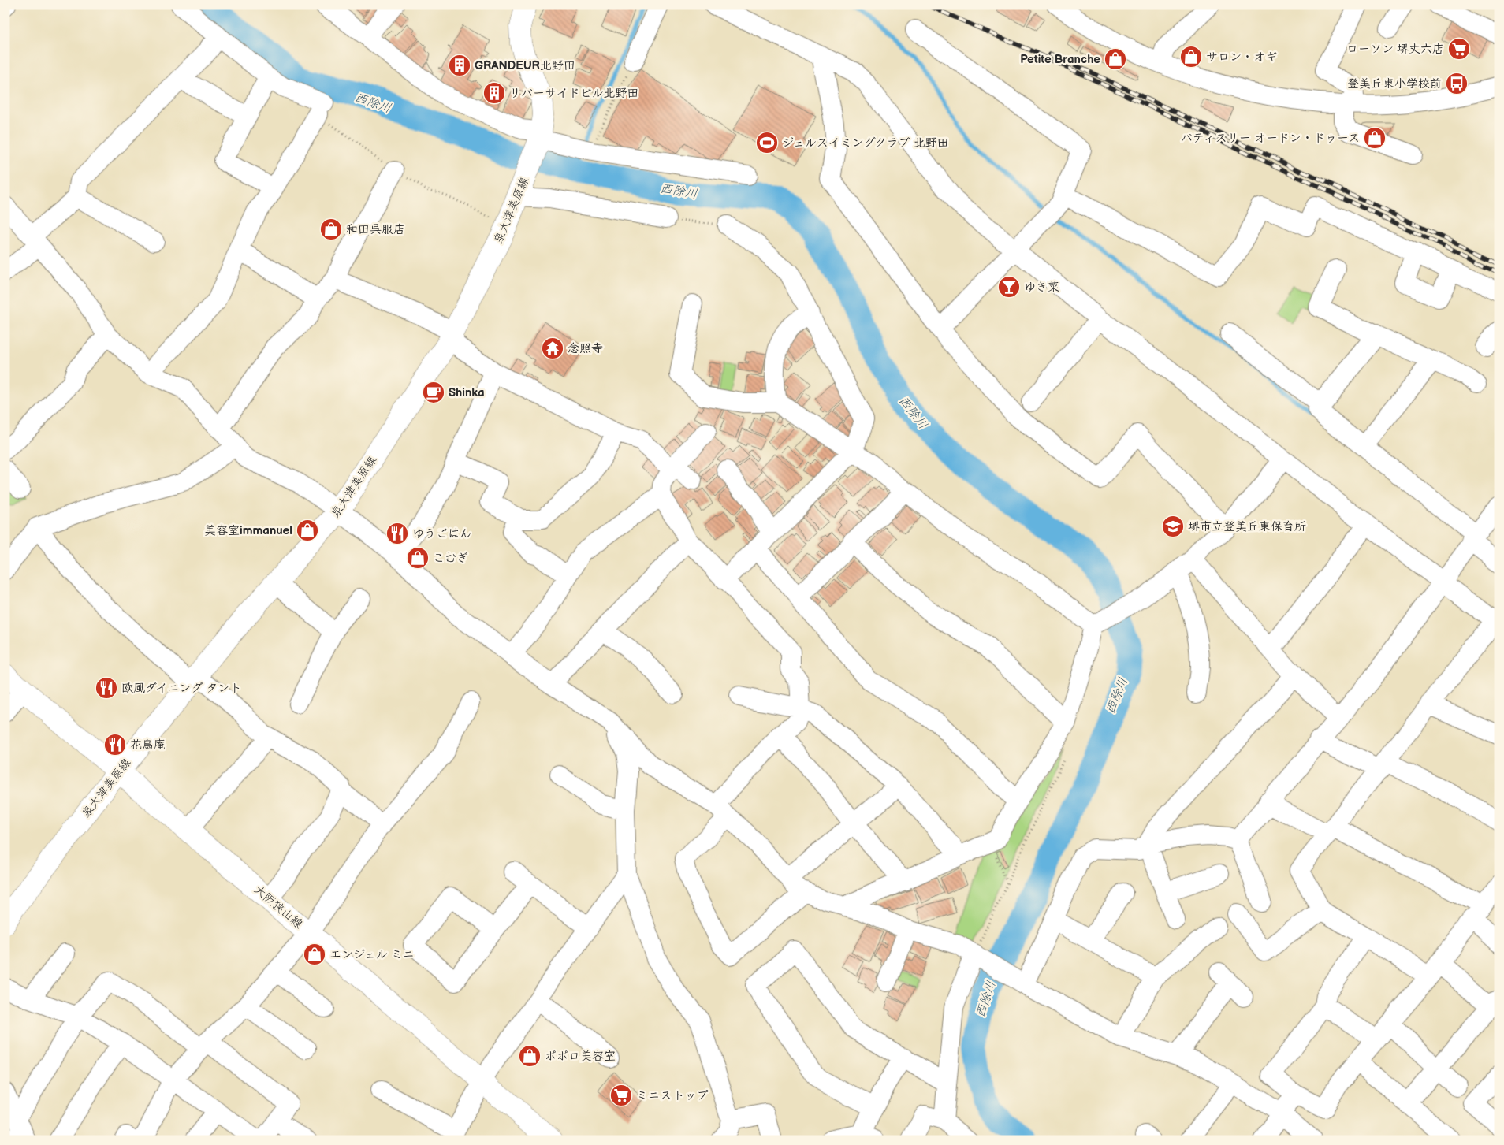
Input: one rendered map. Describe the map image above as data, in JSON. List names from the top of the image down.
{
  "streets": {
    "main road": ["泉大津美原線", "大阪狭山線"]
  },
  "crossings": [
    ["泉大津美原線", "大阪狭山線"]
  ],
  "water": ["西除川"],
  "places": {
    "supermarket": ["ローソン 堺丈六店", "ミニストップ"],
    "shop": [
      "サロン・オギ",
      "Petite Branche",
      "パティスリー オードン・ドゥース",
      "和田呉服店",
      "美容室immanuel",
      "こむぎ",
      "エンジェル ミニ",
      "ポポロ美容室"
    ],
    "building": ["GRANDEUR北野田", "リバーサイドビル北野田"],
    "bus stop": ["登美丘東小学校前"],
    "sports": ["ジェルスイミングクラブ 北野田"],
    "bar": ["ゆき菜"],
    "temple": ["念照寺"],
    "cafe": ["Shinka"],
    "school or university": ["堺市立登美丘東保育所"],
    "restaurant": ["ゆうごはん", "欧風ダイニング タント", "花鳥庵"]
  }
}
